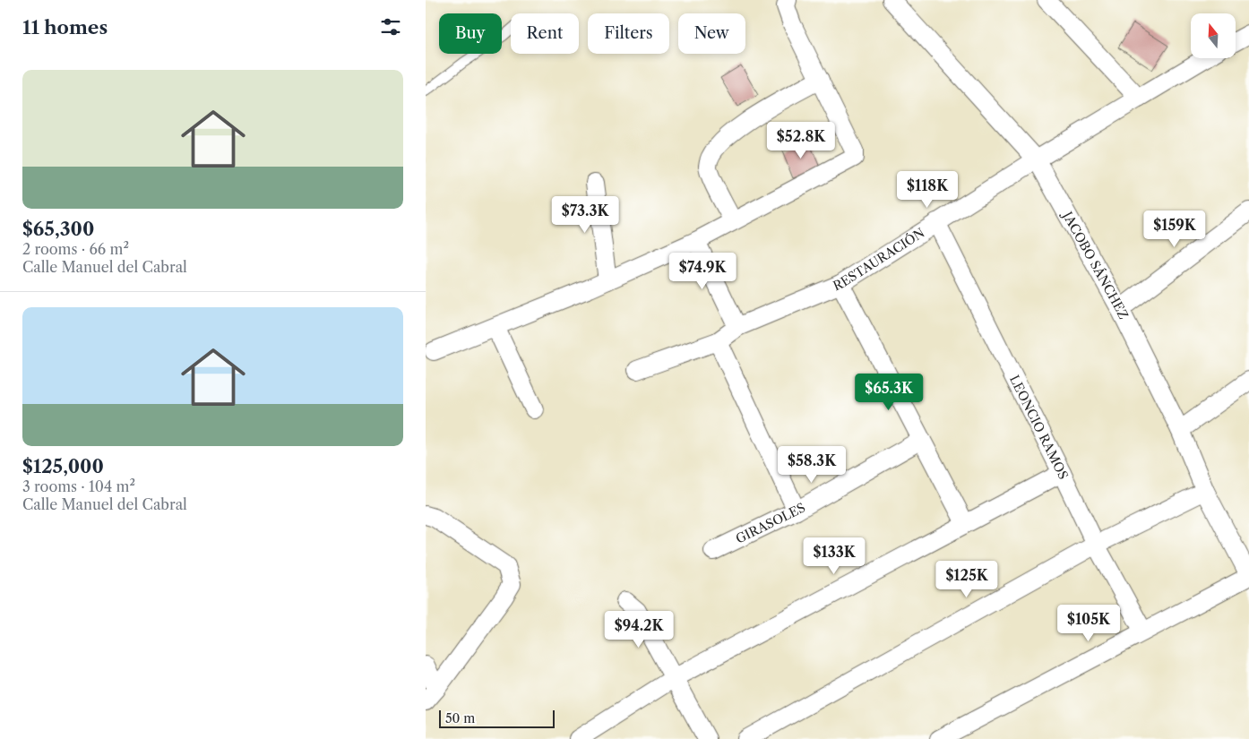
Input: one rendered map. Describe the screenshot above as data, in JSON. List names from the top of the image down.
{
  "streets": {
    "street": [
      "RESTAURACIÓN",
      "JACOBO SÁNCHEZ",
      "LEONCIO RAMOS",
      "GIRASOLES"
    ]
  },
  "crossings": [
    ["RESTAURACIÓN", "JACOBO SÁNCHEZ"],
    ["RESTAURACIÓN", "LEONCIO RAMOS"]
  ],
  "scale_bar": "50 m",
  "north": "top",
  "page": {
    "heading": "11 homes",
    "chip": [
      "Buy",
      "Rent",
      "Filters",
      "New"
    ],
    "list": [
      {
        "name": "$65,300",
        "note": "2 rooms · 66 m² · Calle Manuel del Cabral"
      },
      {
        "name": "$125,000",
        "note": "3 rooms · 104 m² · Calle Manuel del Cabral"
      }
    ],
    "price": [
      "$52.8K",
      "$118K",
      "$73.3K",
      "$159K",
      "$74.9K",
      "$65.3K",
      "$58.3K",
      "$133K",
      "$125K",
      "$105K",
      "$94.2K"
    ],
    "scale": "50 m"
  }
}
